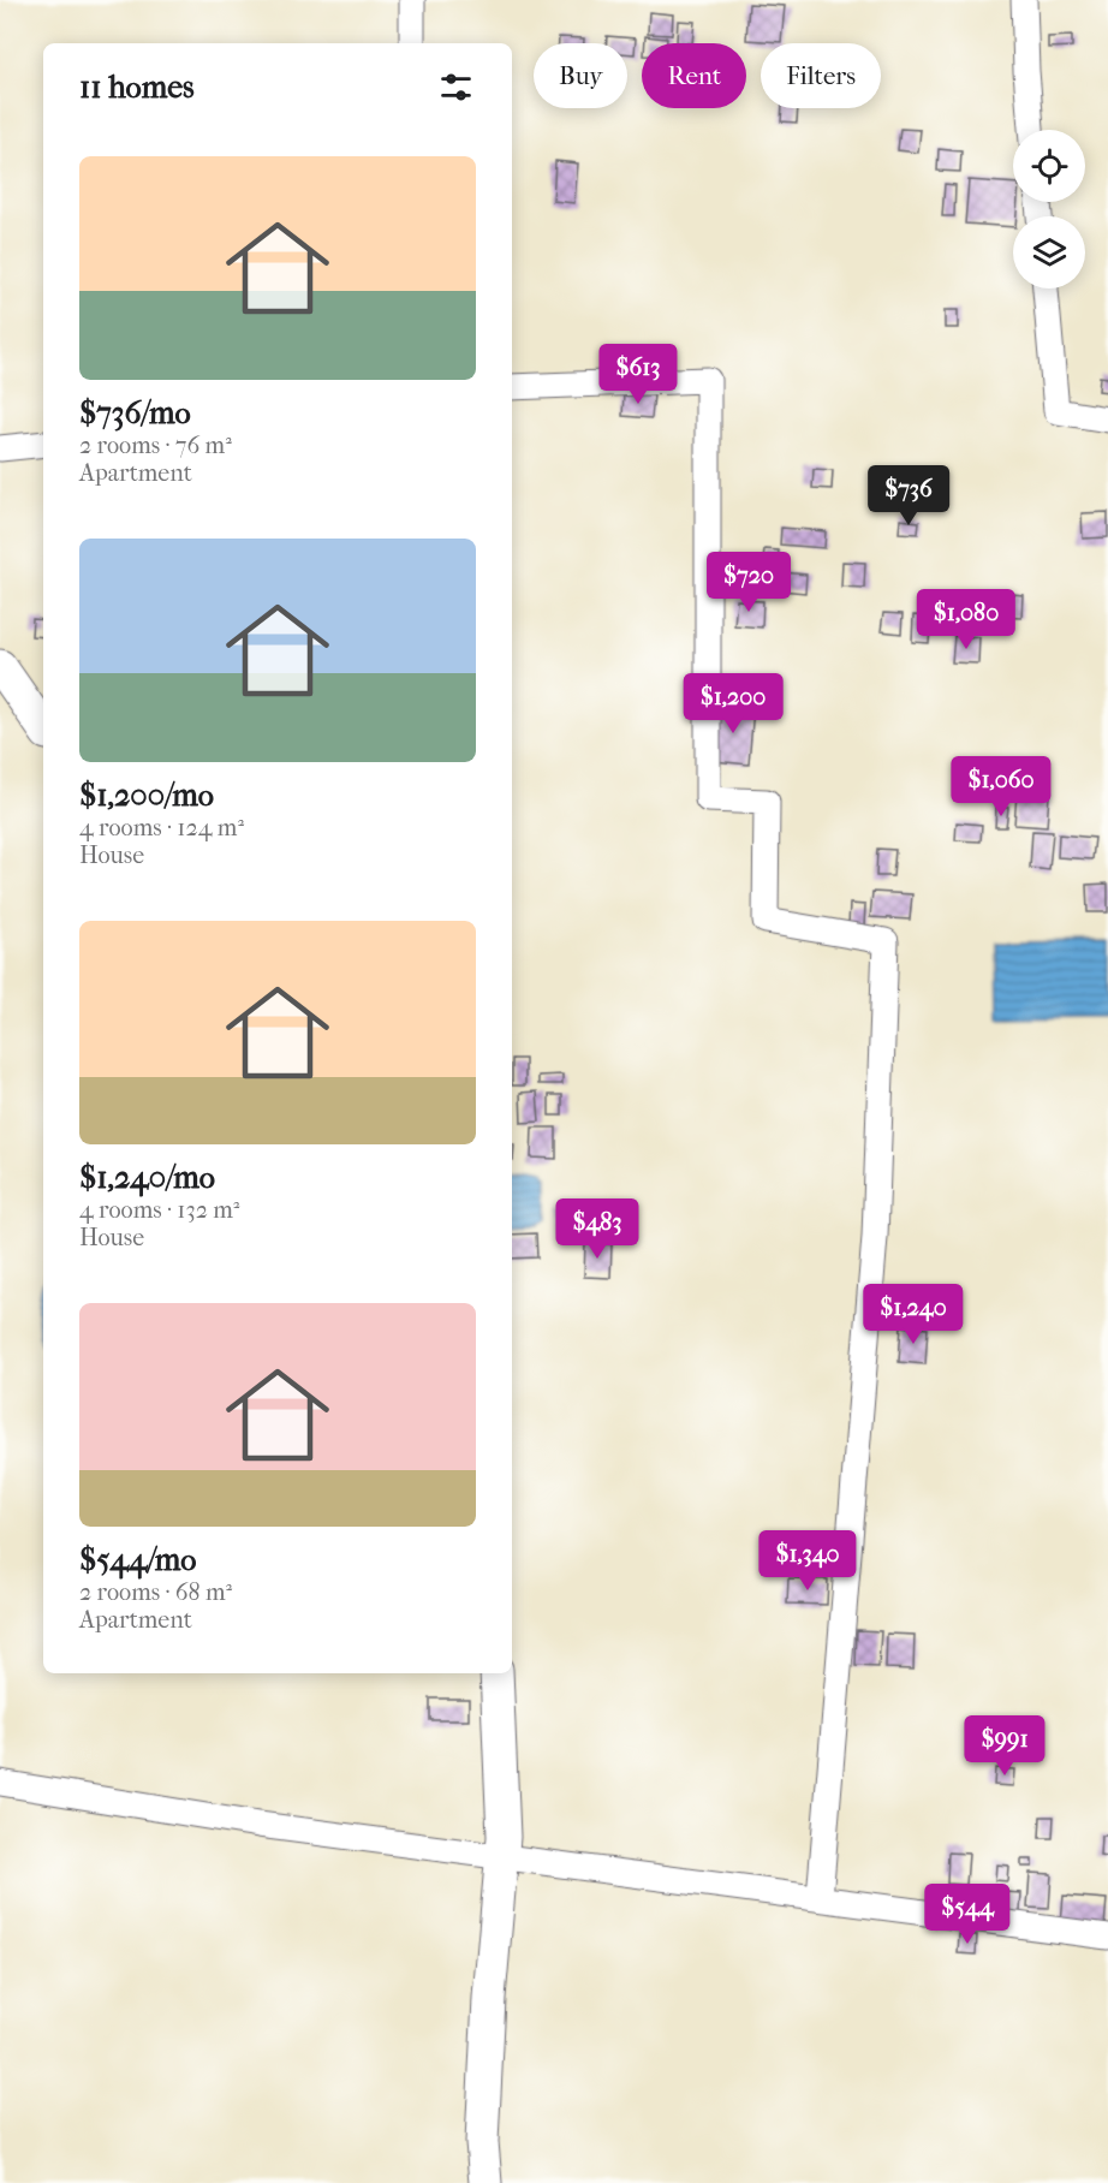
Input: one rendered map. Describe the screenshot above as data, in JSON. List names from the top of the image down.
{
  "page": {
    "chip": ["Buy", "Rent", "Filters"],
    "heading": "11 homes",
    "list": [
      {
        "name": "$736/mo",
        "note": "2 rooms · 76 m² · Apartment"
      },
      {
        "name": "$1,200/mo",
        "note": "4 rooms · 124 m² · House"
      },
      {
        "name": "$1,240/mo",
        "note": "4 rooms · 132 m² · House"
      },
      {
        "name": "$544/mo",
        "note": "2 rooms · 68 m² · Apartment"
      }
    ],
    "price": [
      "$613",
      "$736",
      "$720",
      "$1,080",
      "$1,200",
      "$1,060",
      "$483",
      "$1,240",
      "$1,340",
      "$991",
      "$544"
    ]
  }
}
